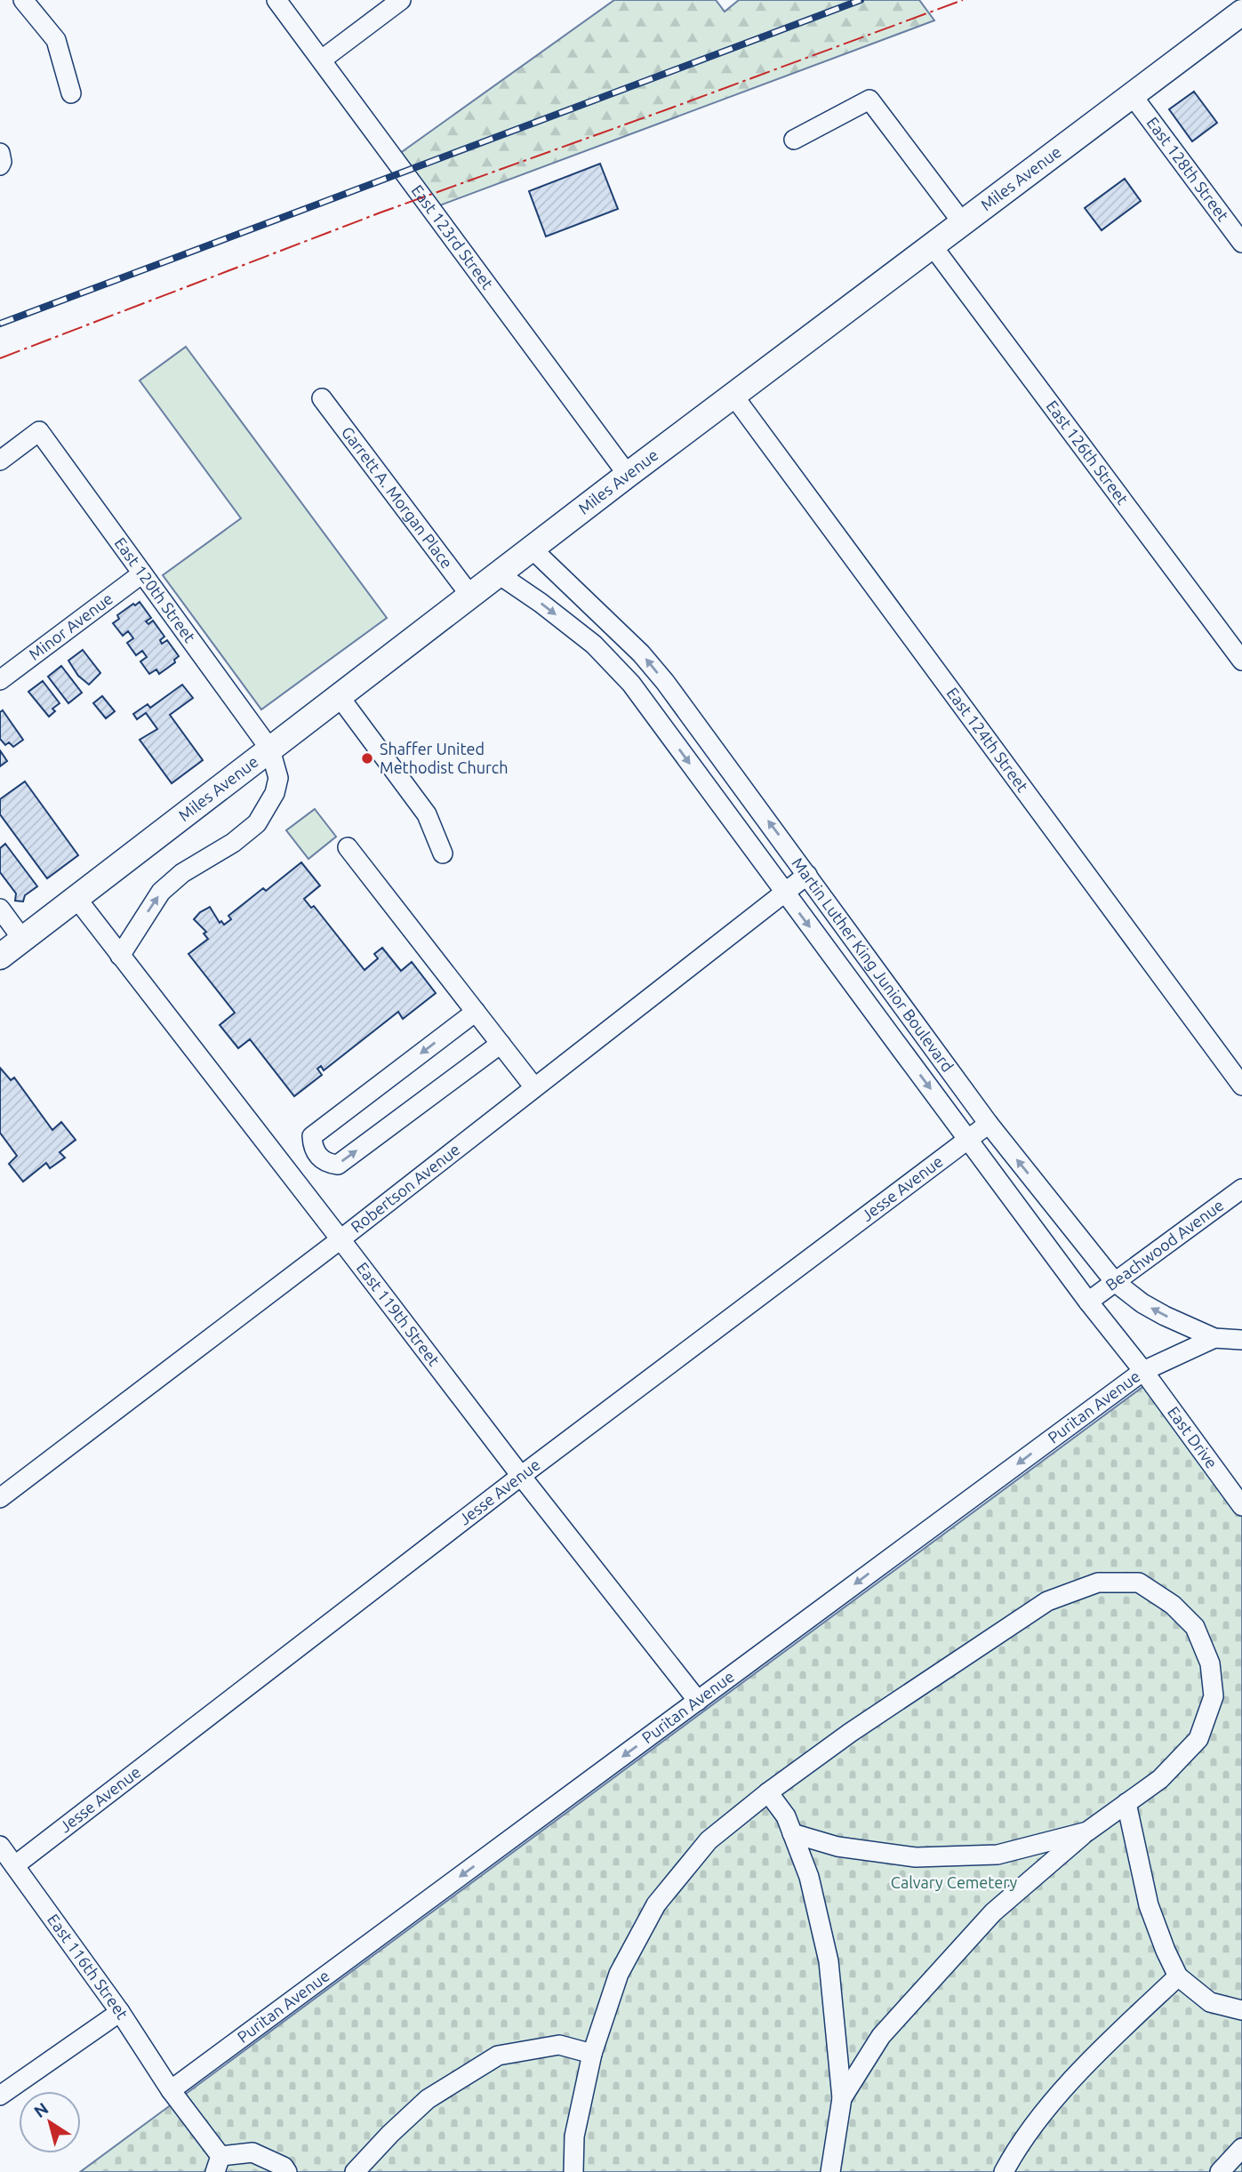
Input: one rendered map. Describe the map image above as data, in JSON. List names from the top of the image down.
{
  "streets": {
    "main road": ["Miles Avenue"],
    "street": [
      "East 128th Street",
      "East 123rd Street",
      "East 126th Street",
      "Garrett A. Morgan Place",
      "East 120th Street",
      "Minor Avenue",
      "East 124th Street",
      "Martin Luther King Junior Boulevard",
      "Robertson Avenue",
      "Jesse Avenue",
      "Beachwood Avenue",
      "East 119th Street",
      "Puritan Avenue",
      "East Drive",
      "East 116th Street"
    ]
  },
  "crossings": [
    ["East 128th Street", "Miles Avenue"],
    ["Miles Avenue", "East 123rd Street"],
    ["Miles Avenue", "East 126th Street"],
    ["Miles Avenue", "Garrett A. Morgan Place"],
    ["Miles Avenue", "East 120th Street"],
    ["Miles Avenue", "East 124th Street"],
    ["Miles Avenue", "Martin Luther King Junior Boulevard"],
    ["Miles Avenue", "East 119th Street"],
    ["East 120th Street", "Minor Avenue"],
    ["Martin Luther King Junior Boulevard", "Robertson Avenue"],
    ["Martin Luther King Junior Boulevard", "Jesse Avenue"],
    ["Martin Luther King Junior Boulevard", "Beachwood Avenue"],
    ["Martin Luther King Junior Boulevard", "Puritan Avenue"],
    ["Martin Luther King Junior Boulevard", "East Drive"],
    ["Robertson Avenue", "East 119th Street"],
    ["Jesse Avenue", "East 119th Street"],
    ["Jesse Avenue", "East 116th Street"],
    ["East 119th Street", "Puritan Avenue"],
    ["Puritan Avenue", "East Drive"],
    ["Puritan Avenue", "East 116th Street"]
  ],
  "parks": ["Calvary Cemetery"],
  "places": ["Shaffer United Methodist Church"],
  "north": "top left"
}
